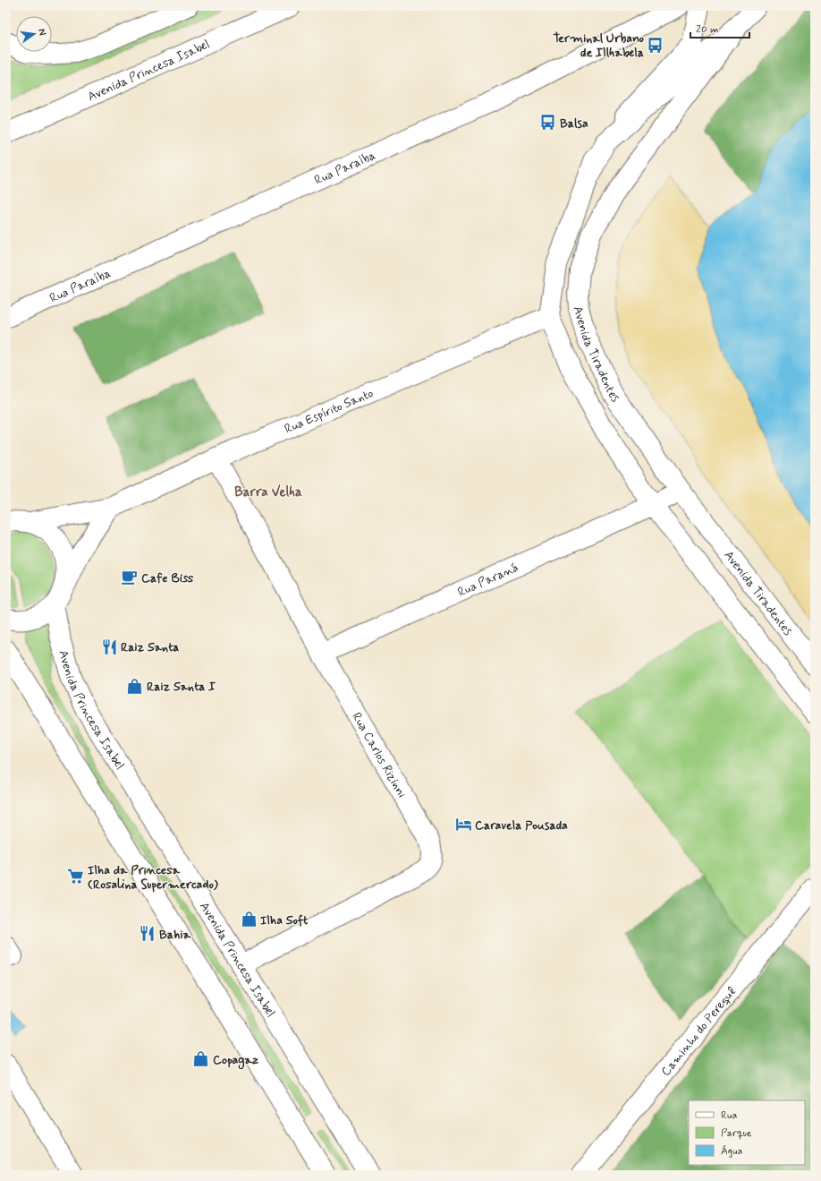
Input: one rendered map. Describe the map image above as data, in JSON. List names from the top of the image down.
{
  "streets": {
    "street": [
      "Avenida Princesa Isabel",
      "Rua Paraíba",
      "Avenida Tiradentes",
      "Rua Espírito Santo",
      "Rua Paraná",
      "Rua Carlos Rizinni",
      "Caminho do Perequê"
    ]
  },
  "crossings": [
    ["Avenida Princesa Isabel", "Rua Carlos Rizinni"],
    ["Avenida Tiradentes", "Rua Paraná"],
    ["Rua Espírito Santo", "Rua Carlos Rizinni"],
    ["Rua Paraná", "Rua Carlos Rizinni"]
  ],
  "districts": ["Barra Velha"],
  "places": {
    "bus stop": ["Terminal Urbano de Illhabela", "Balsa"],
    "cafe": ["Cafe Biss"],
    "restaurant": ["Raiz Santa", "Bahia"],
    "shop": ["Raiz Santa I", "Ilha Soft", "Copagaz"],
    "hotel": ["Caravela Pousada"],
    "supermarket": ["Ilha da Princesa (Rosalina Supermercado)"]
  },
  "legend": ["Rua", "Parque", "Água"],
  "scale_bar": "20 m",
  "north": "right"
}
